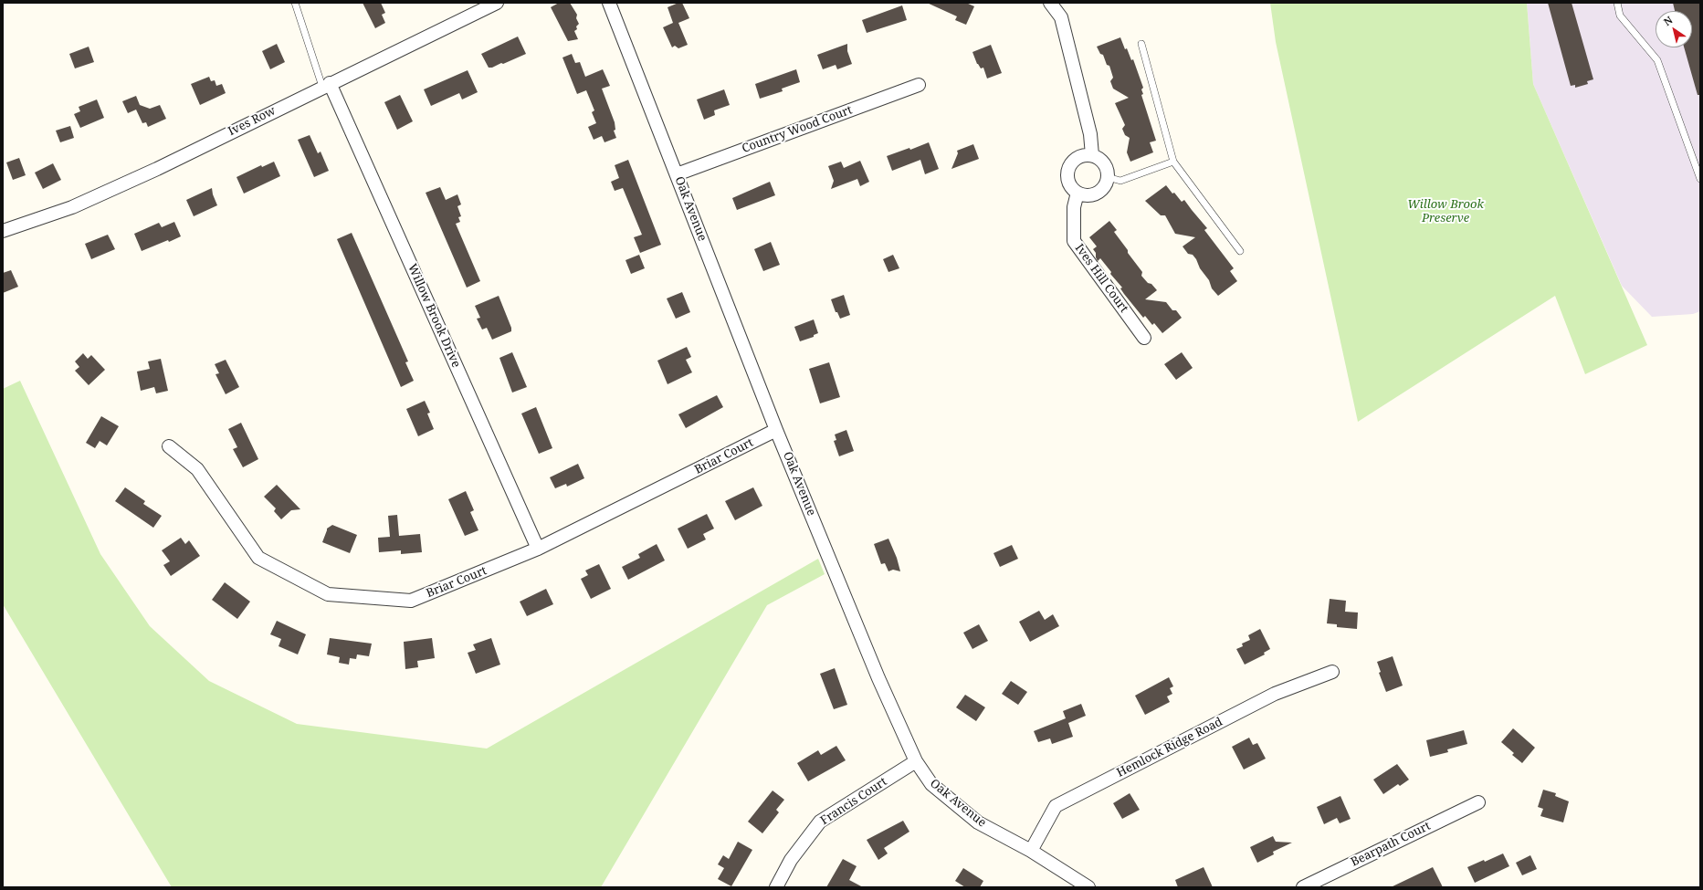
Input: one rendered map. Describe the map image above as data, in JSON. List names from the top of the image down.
{
  "streets": {
    "street": [
      "Ives Row",
      "Country Wood Court",
      "Oak Avenue",
      "Ives Hill Court",
      "Willow Brook Drive",
      "Briar Court",
      "Hemlock Ridge Road",
      "Francis Court",
      "Bearpath Court"
    ]
  },
  "crossings": [
    ["Ives Row", "Willow Brook Drive"],
    ["Country Wood Court", "Oak Avenue"],
    ["Oak Avenue", "Briar Court"],
    ["Oak Avenue", "Hemlock Ridge Road"],
    ["Oak Avenue", "Francis Court"],
    ["Willow Brook Drive", "Briar Court"]
  ],
  "parks": ["Willow Brook Preserve"],
  "north": "top left"
}
